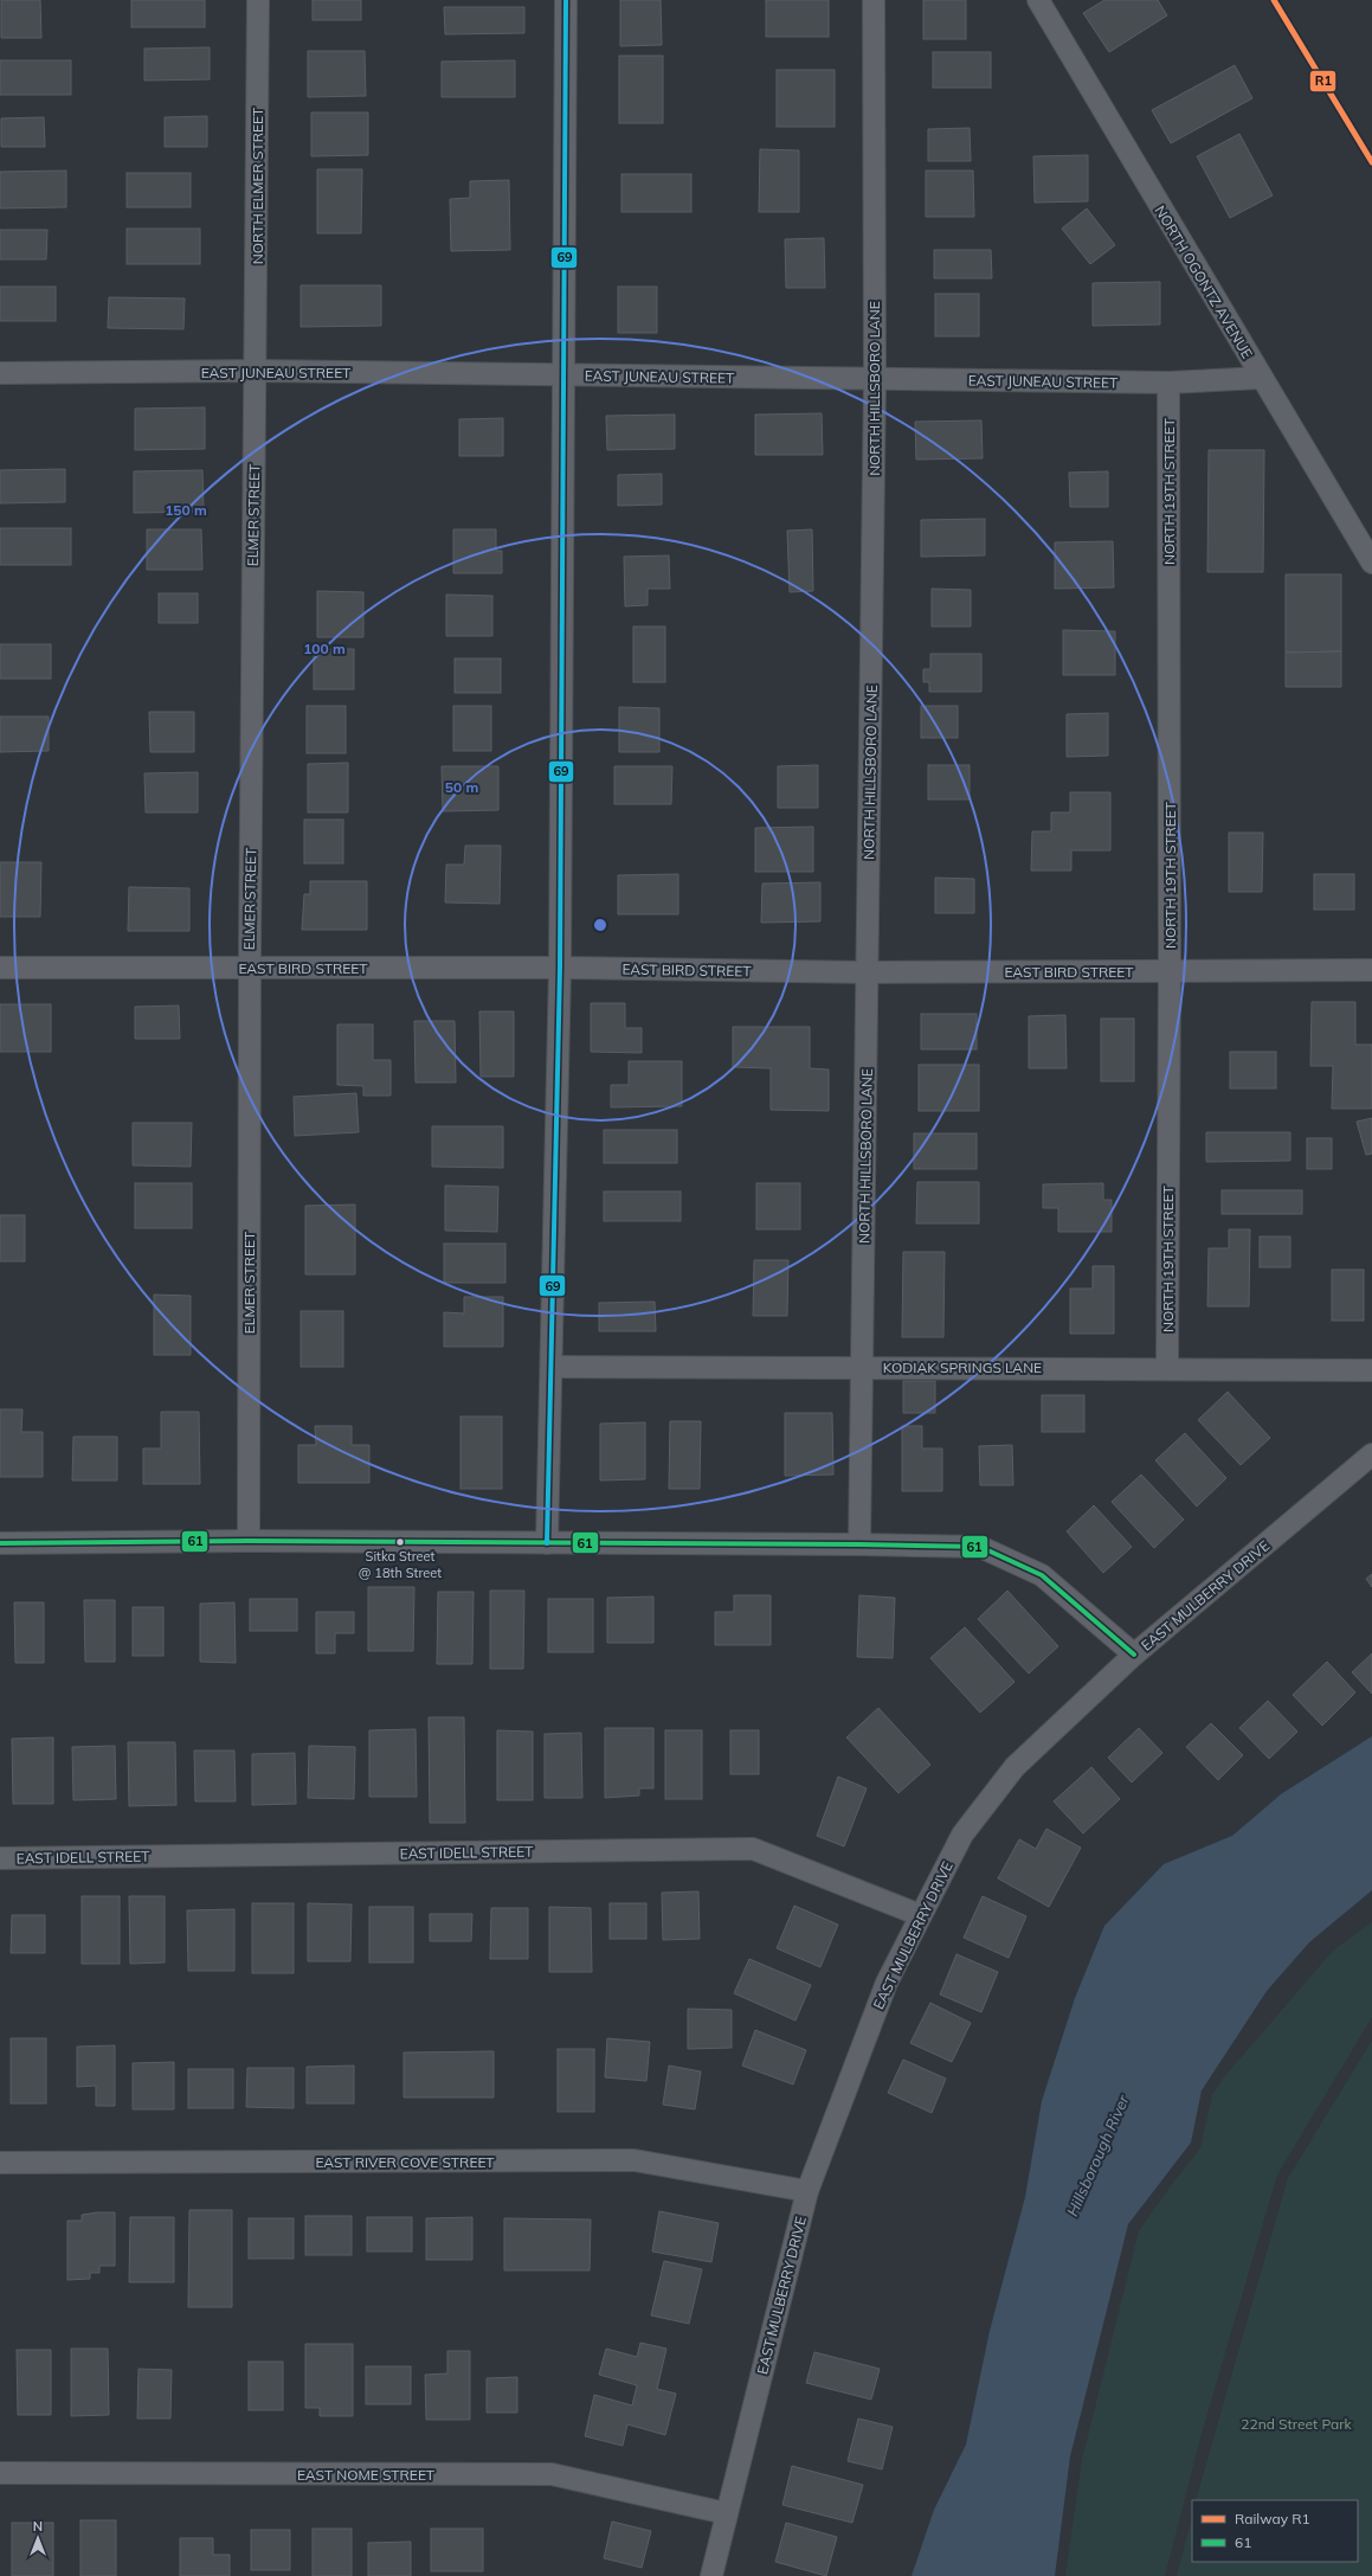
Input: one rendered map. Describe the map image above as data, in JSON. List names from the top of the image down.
{
  "streets": {
    "street": [
      "NORTH ELMER STREET",
      "NORTH OGONTZ AVENUE",
      "EAST JUNEAU STREET",
      "NORTH HILLSBORO LANE",
      "NORTH 19TH STREET",
      "ELMER STREET",
      "EAST BIRD STREET",
      "KODIAK SPRINGS LANE",
      "EAST MULBERRY DRIVE",
      "EAST IDELL STREET",
      "EAST RIVER COVE STREET",
      "EAST NOME STREET"
    ]
  },
  "crossings": [
    ["NORTH ELMER STREET", "EAST JUNEAU STREET"],
    ["NORTH ELMER STREET", "ELMER STREET"],
    ["NORTH OGONTZ AVENUE", "EAST JUNEAU STREET"],
    ["EAST JUNEAU STREET", "NORTH HILLSBORO LANE"],
    ["EAST JUNEAU STREET", "NORTH 19TH STREET"],
    ["EAST JUNEAU STREET", "ELMER STREET"],
    ["NORTH HILLSBORO LANE", "EAST BIRD STREET"],
    ["NORTH HILLSBORO LANE", "KODIAK SPRINGS LANE"],
    ["NORTH 19TH STREET", "EAST BIRD STREET"],
    ["NORTH 19TH STREET", "KODIAK SPRINGS LANE"],
    ["ELMER STREET", "EAST BIRD STREET"],
    ["EAST MULBERRY DRIVE", "EAST IDELL STREET"],
    ["EAST MULBERRY DRIVE", "EAST RIVER COVE STREET"],
    ["EAST MULBERRY DRIVE", "EAST NOME STREET"]
  ],
  "water": ["Hillsborough River"],
  "parks": ["22nd Street Park"],
  "places": ["Sitka Street @ 18th Street"],
  "lines": ["rail line R1", "transit line 69", "transit line 61"],
  "legend": ["Railway R1", "61"],
  "north": "top",
  "rings": ["150 m", "100 m", "50 m"]
}
